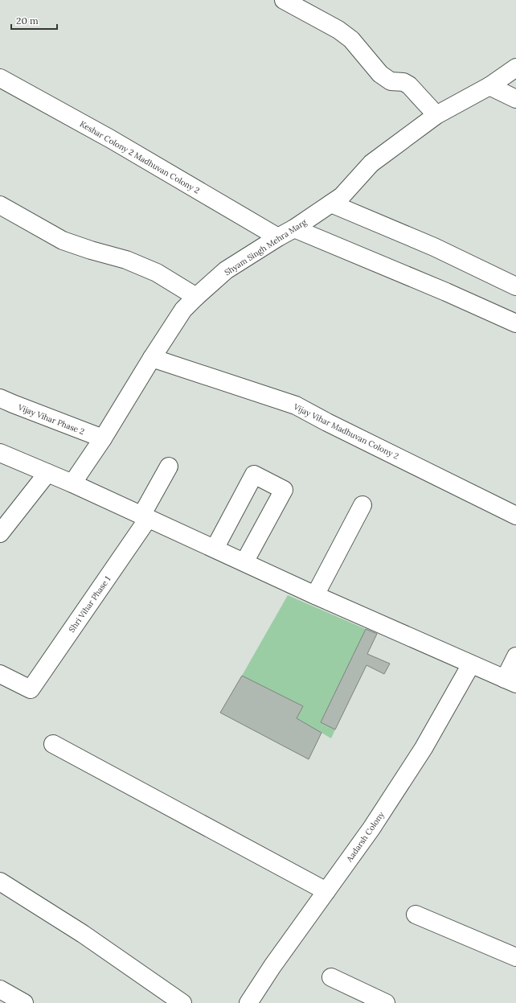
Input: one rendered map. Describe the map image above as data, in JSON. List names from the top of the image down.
{
  "streets": {
    "street": [
      "Keshar Colony 2 Madhuvan Colony 2",
      "Shyam Singh Mehra Marg",
      "Vijay Vihar Phase 2",
      "Vijay Vihar Madhuvan Colony 2",
      "Shri Vihar Phase 1",
      "Aadarsh Colony"
    ]
  },
  "crossings": [
    ["Keshar Colony 2 Madhuvan Colony 2", "Shyam Singh Mehra Marg"],
    ["Shyam Singh Mehra Marg", "Vijay Vihar Phase 2"],
    ["Shyam Singh Mehra Marg", "Vijay Vihar Madhuvan Colony 2"]
  ],
  "scale_bar": "20 m"
}
